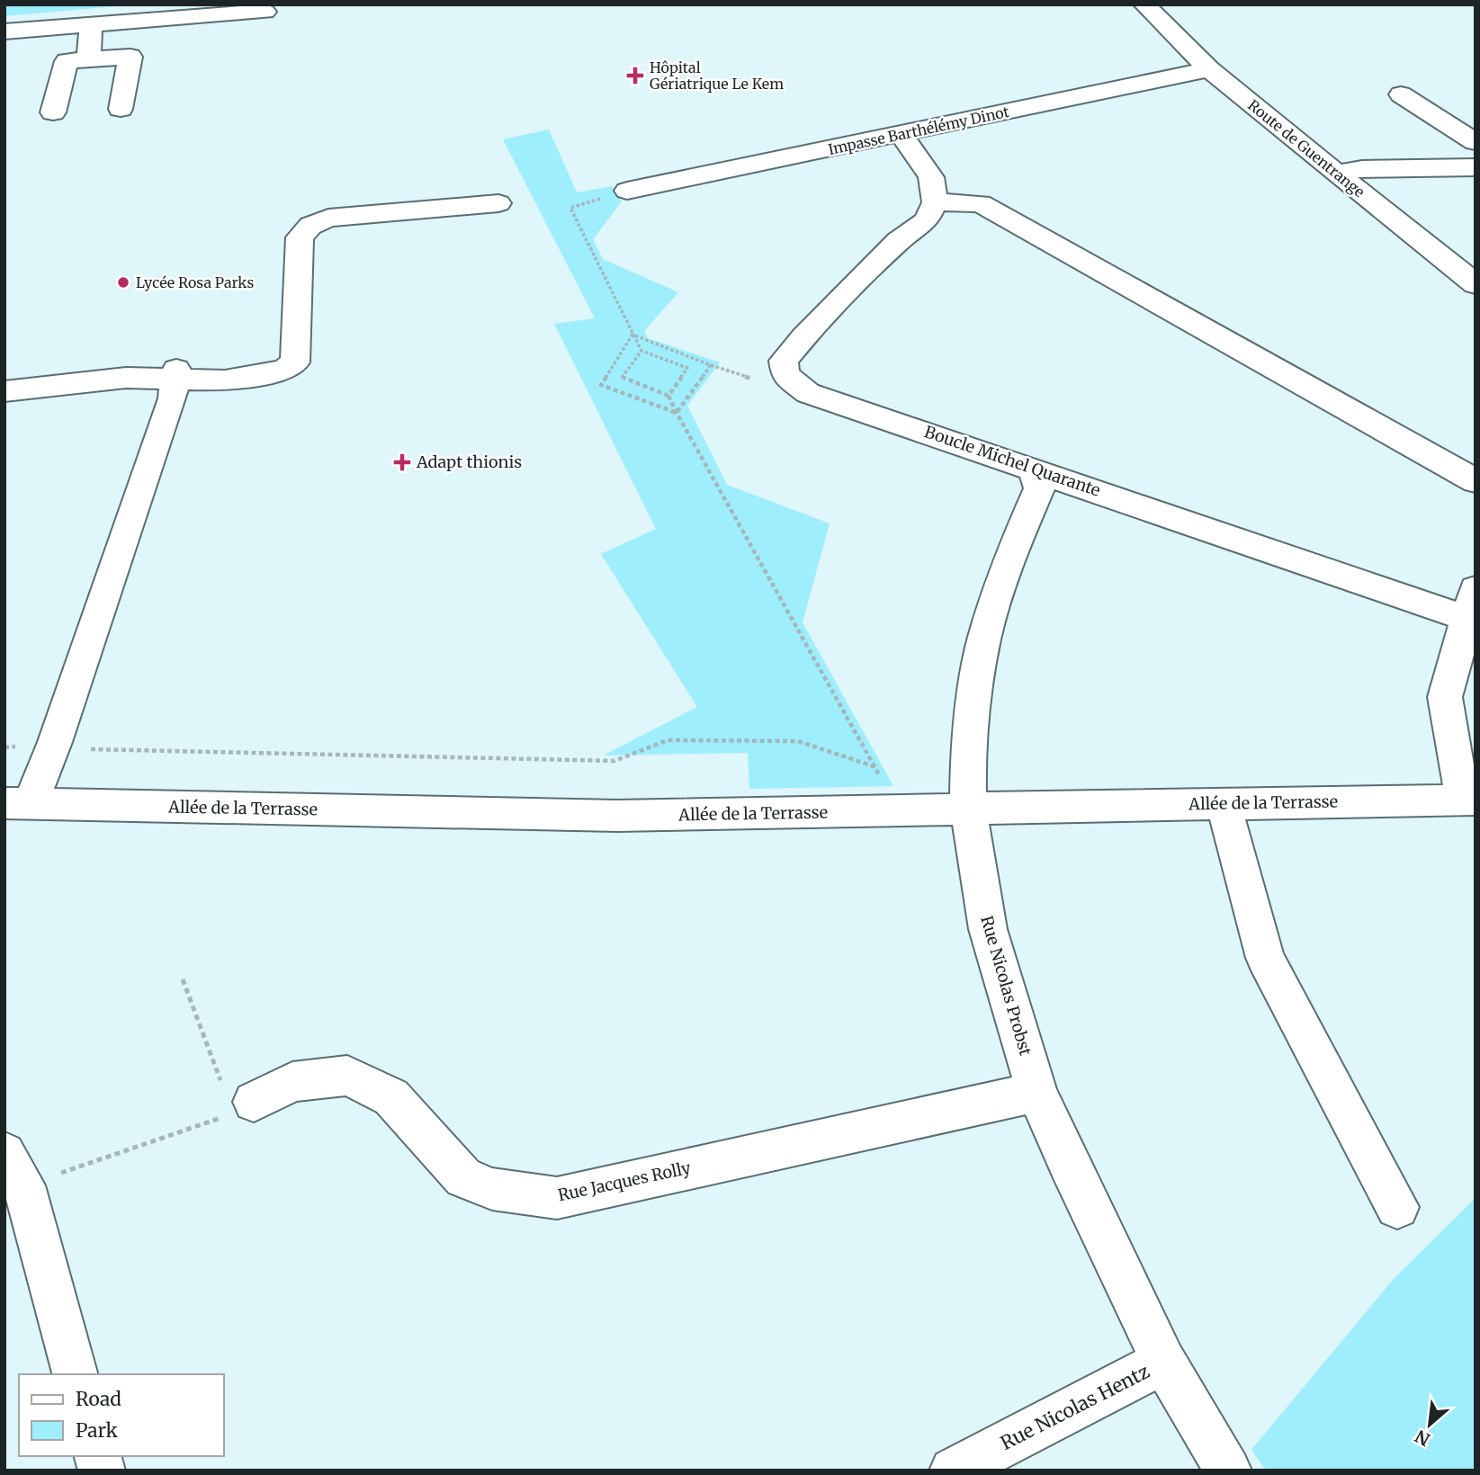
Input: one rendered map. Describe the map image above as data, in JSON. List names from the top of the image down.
{
  "streets": {
    "street": [
      "Impasse Barthélémy Dinot",
      "Route de Guentrange",
      "Boucle Michel Quarante",
      "Allée de la Terrasse",
      "Rue Nicolas Probst",
      "Rue Jacques Rolly",
      "Rue Nicolas Hentz"
    ]
  },
  "crossings": [
    ["Impasse Barthélémy Dinot", "Route de Guentrange"],
    ["Boucle Michel Quarante", "Rue Nicolas Probst"],
    ["Allée de la Terrasse", "Rue Nicolas Probst"],
    ["Rue Nicolas Probst", "Rue Jacques Rolly"],
    ["Rue Nicolas Probst", "Rue Nicolas Hentz"]
  ],
  "places": {
    "health": ["Hôpital Gériatrique Le Kem", "Adapt thionis"],
    "other": ["Lycée Rosa Parks"]
  },
  "legend": ["Road", "Park"],
  "north": "bottom left"
}
